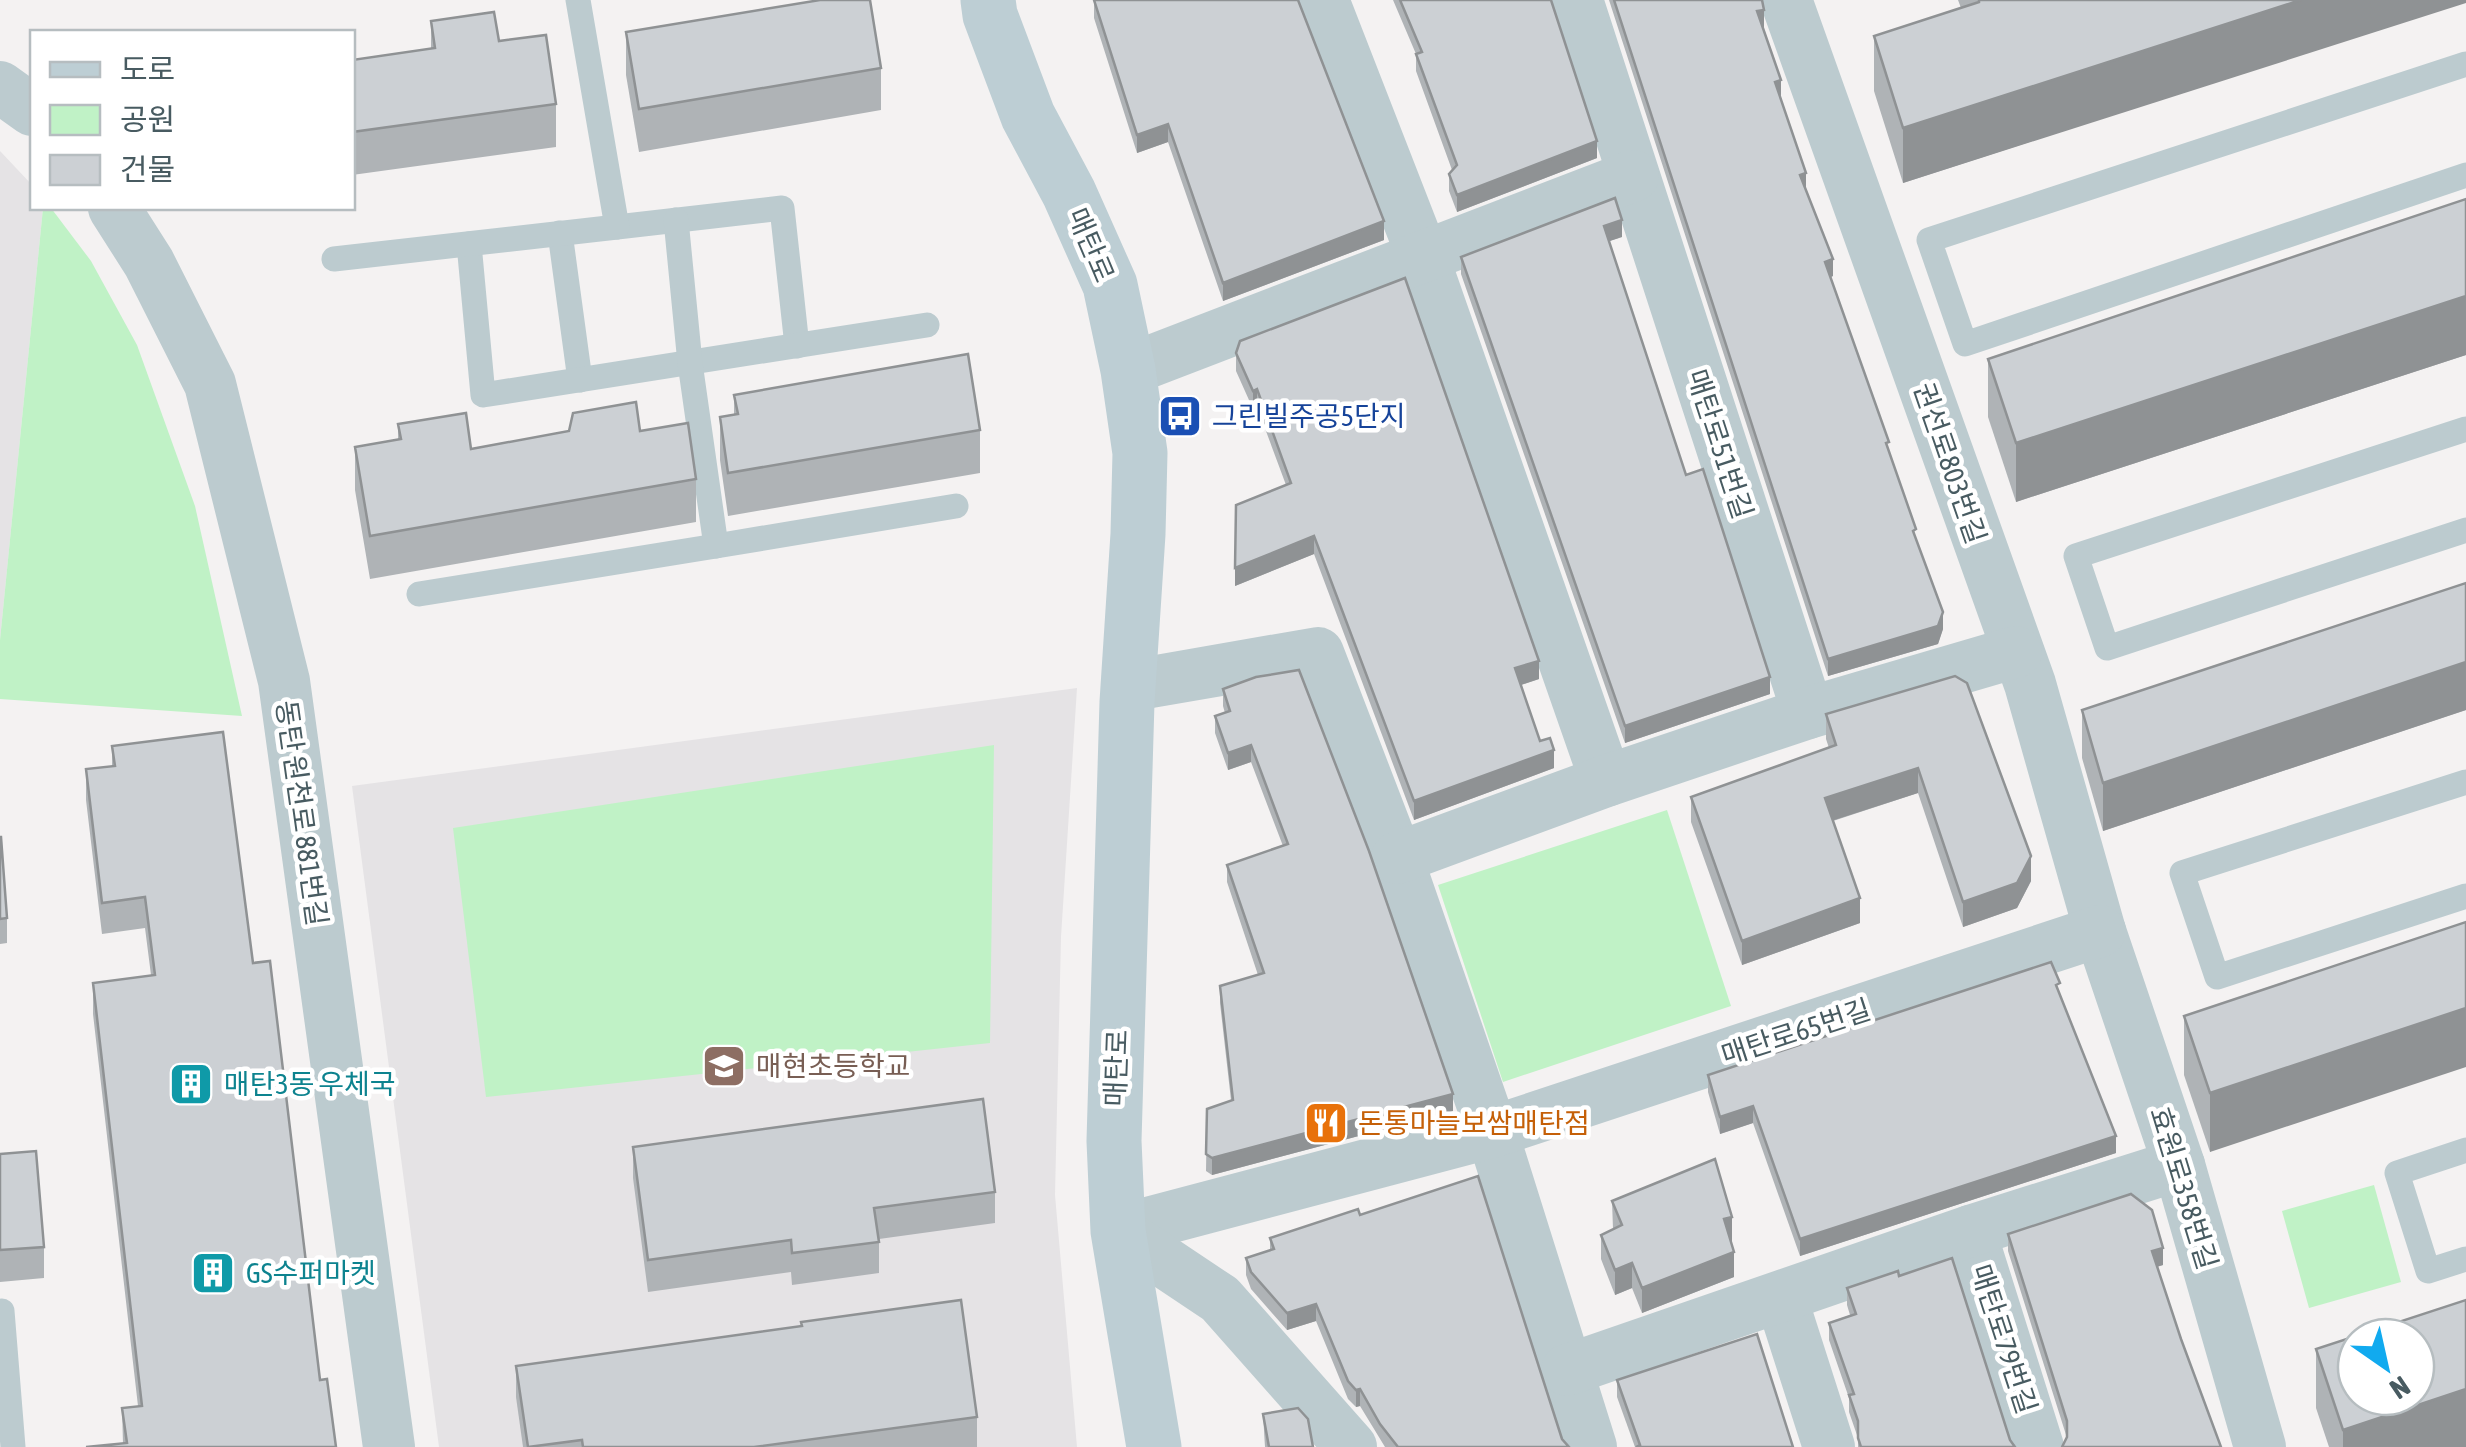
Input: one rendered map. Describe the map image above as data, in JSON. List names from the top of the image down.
{
  "streets": {
    "street": [
      "매탄로",
      "매탄로51번길",
      "권선로803번길",
      "동탄 원천로 881번길",
      "매탄로65번길",
      "효원로358번길",
      "매탄로79번길"
    ]
  },
  "crossings": [
    ["매탄로", "매탄로65번길"],
    ["권선로803번길", "매탄로65번길"],
    ["권선로803번길", "효원로358번길"],
    ["매탄로65번길", "효원로358번길"]
  ],
  "places": {
    "bus stop": ["그린빌주공5단지"],
    "school or university": ["매현초등학교"],
    "building": ["매탄3동 우체국", "GS수퍼마켓"],
    "restaurant": ["돈통마늘보쌈매탄점"]
  },
  "legend": ["도로", "공원", "건물"],
  "north": "bottom right"
}
